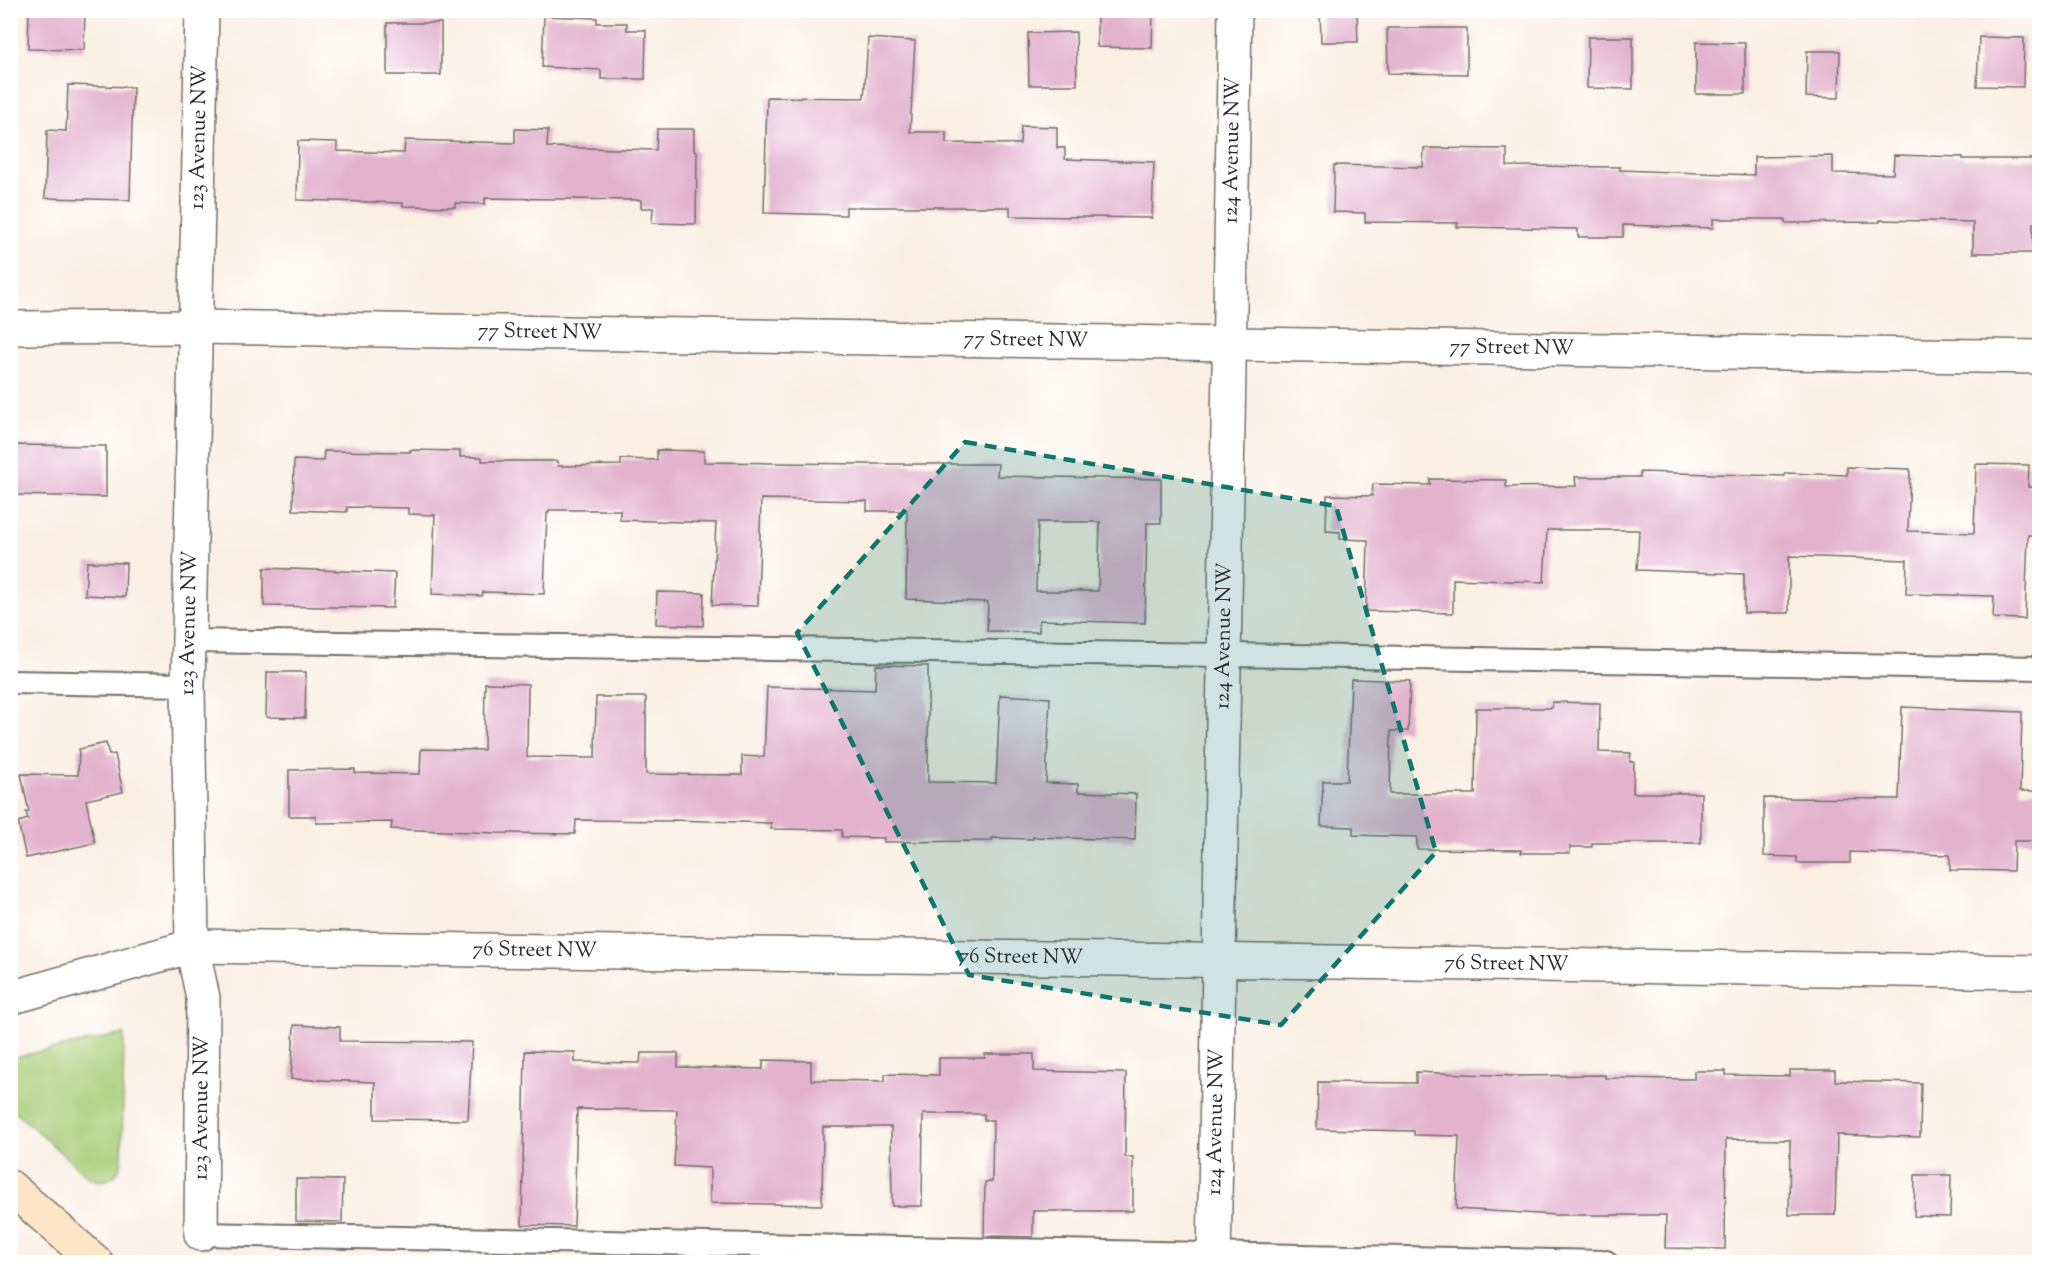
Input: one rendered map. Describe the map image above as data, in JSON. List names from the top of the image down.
{
  "streets": {
    "street": [
      "123 Avenue NW",
      "124 Avenue NW",
      "77 Street NW",
      "76 Street NW"
    ]
  },
  "crossings": [
    ["123 Avenue NW", "77 Street NW"],
    ["123 Avenue NW", "76 Street NW"],
    ["124 Avenue NW", "77 Street NW"],
    ["124 Avenue NW", "76 Street NW"]
  ]
}
